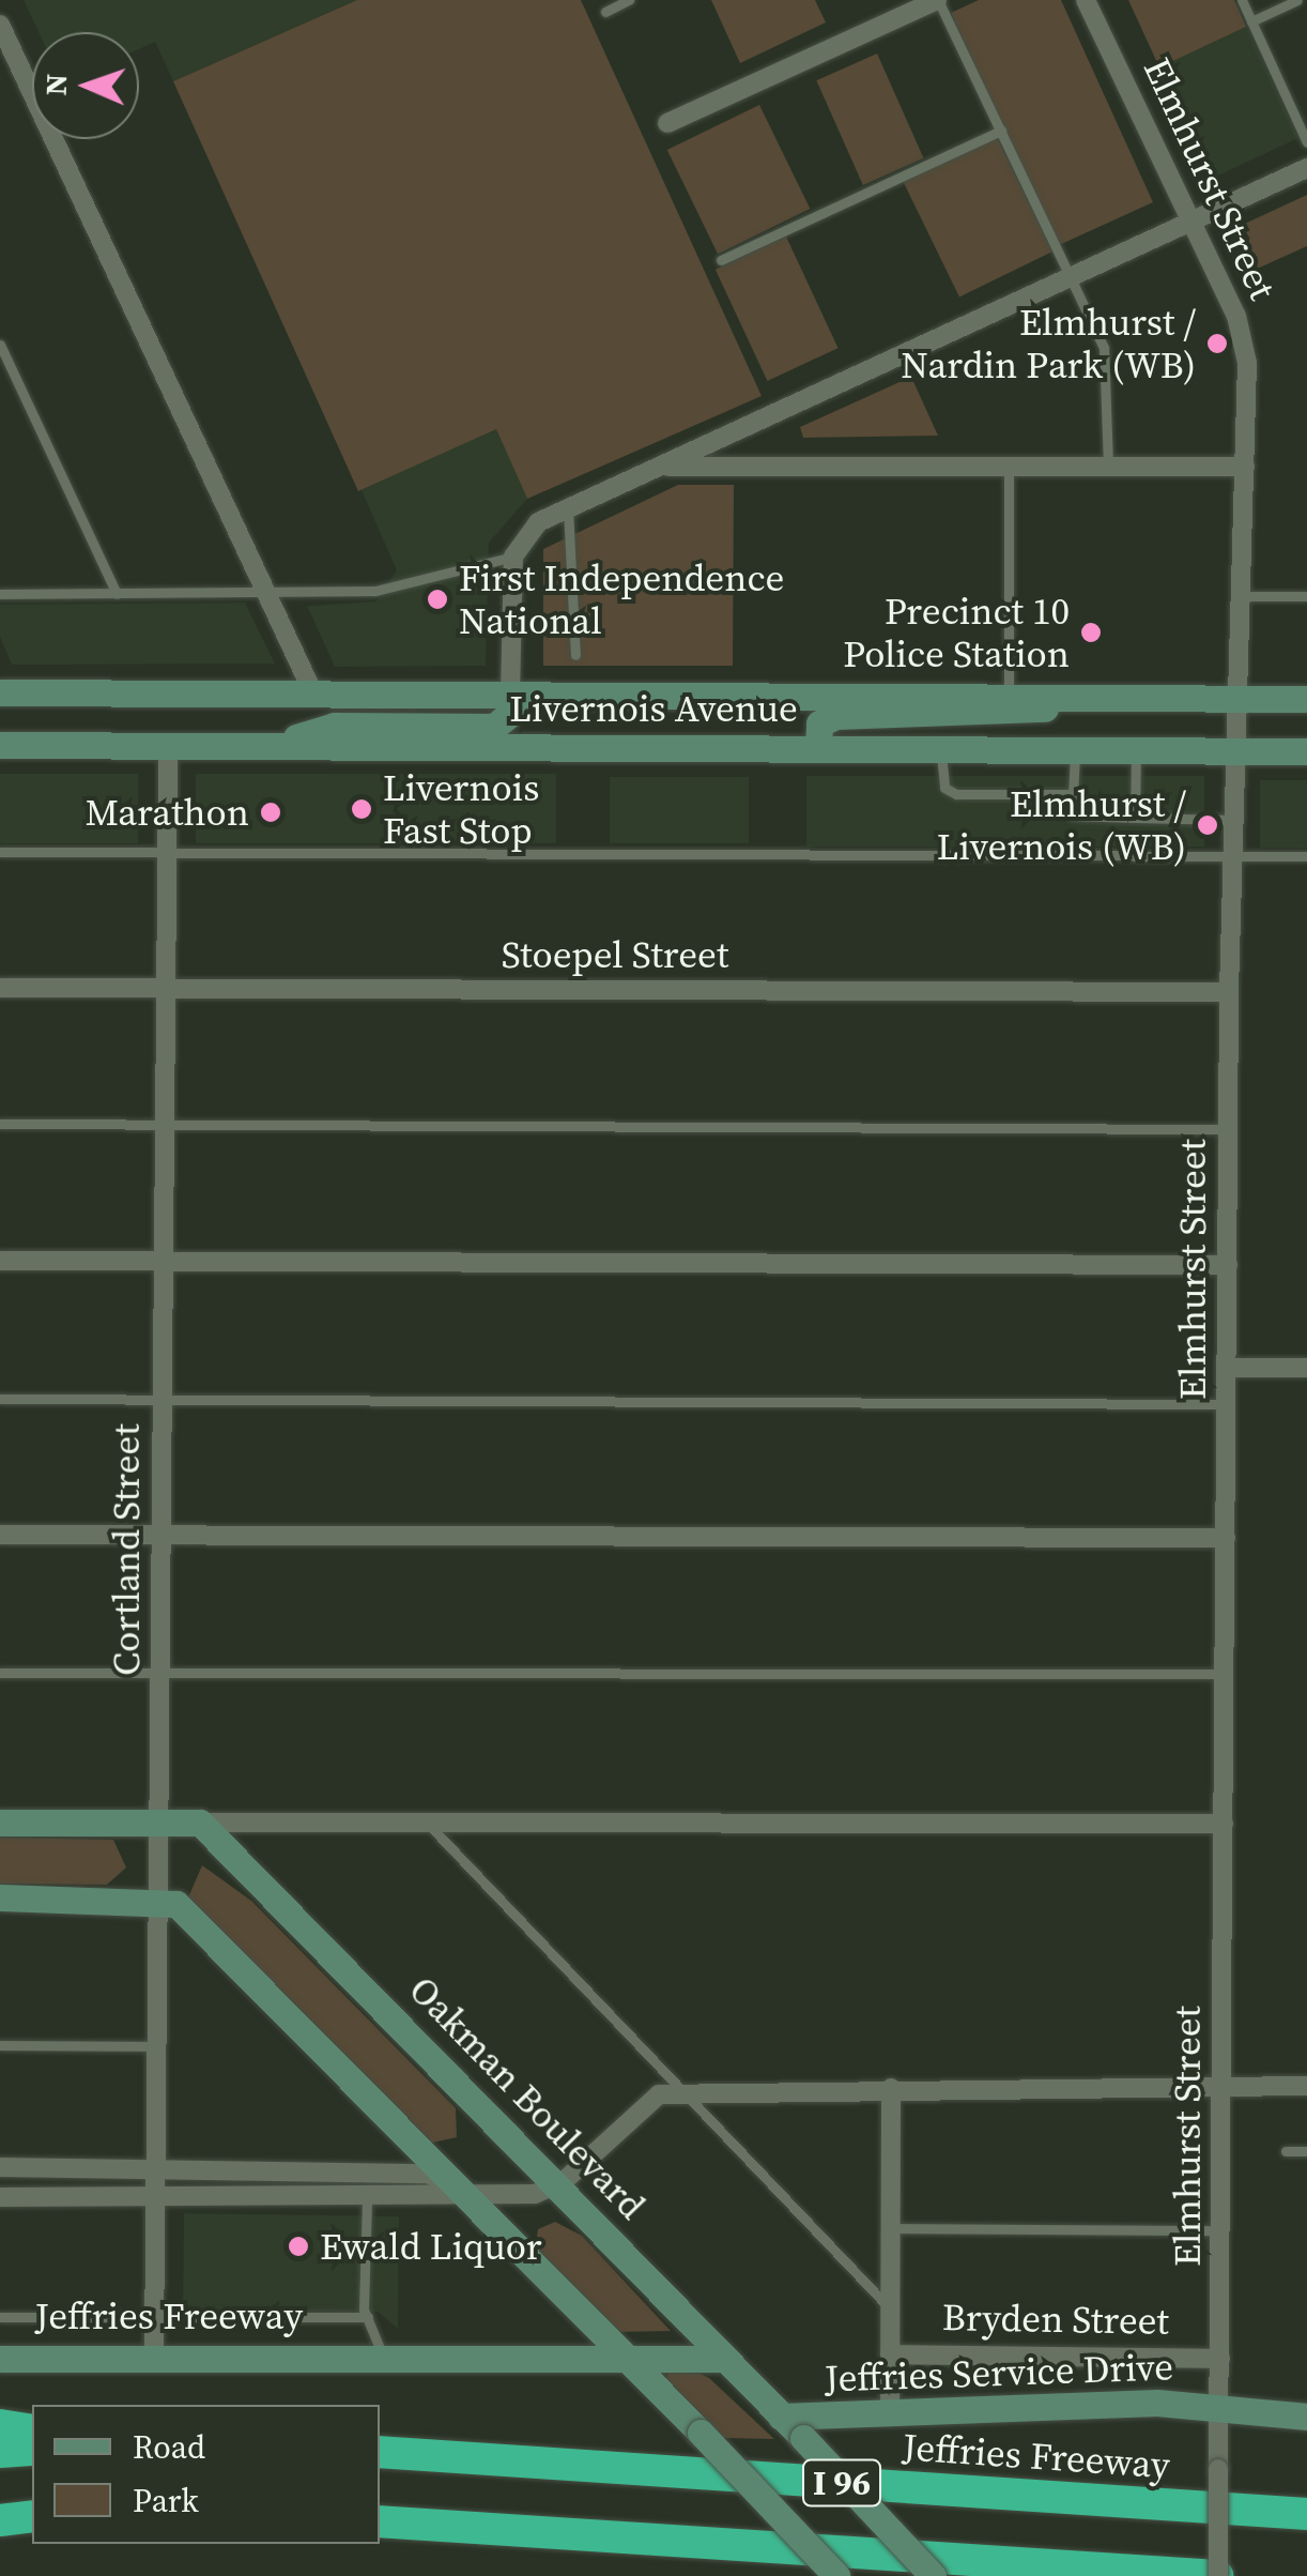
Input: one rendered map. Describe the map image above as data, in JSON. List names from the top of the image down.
{
  "streets": {
    "highway": ["Jeffries Freeway", "I 96"],
    "street": [
      "Elmhurst Street",
      "Livernois Avenue",
      "Stoepel Street",
      "Cortland Street",
      "Oakman Boulevard",
      "Bryden Street",
      "Jeffries Service Drive"
    ]
  },
  "crossings": [
    ["Elmhurst Street", "Livernois Avenue"],
    ["Elmhurst Street", "Stoepel Street"],
    ["Elmhurst Street", "Bryden Street"],
    ["Elmhurst Street", "Jeffries Service Drive"],
    ["Elmhurst Street", "I 96"],
    ["Livernois Avenue", "Cortland Street"],
    ["Stoepel Street", "Cortland Street"],
    ["Cortland Street", "Jeffries Freeway"],
    ["Oakman Boulevard", "Jeffries Freeway"],
    ["Oakman Boulevard", "Jeffries Service Drive"]
  ],
  "places": [
    "Elmhurst / Nardin Park (WB)",
    "First Independence National",
    "Precinct 10 Police Station",
    "Livernois Fast Stop",
    "Marathon",
    "Elmhurst / Livernois (WB)",
    "Ewald Liquor"
  ],
  "legend": ["Road", "Park"],
  "north": "left"
}
